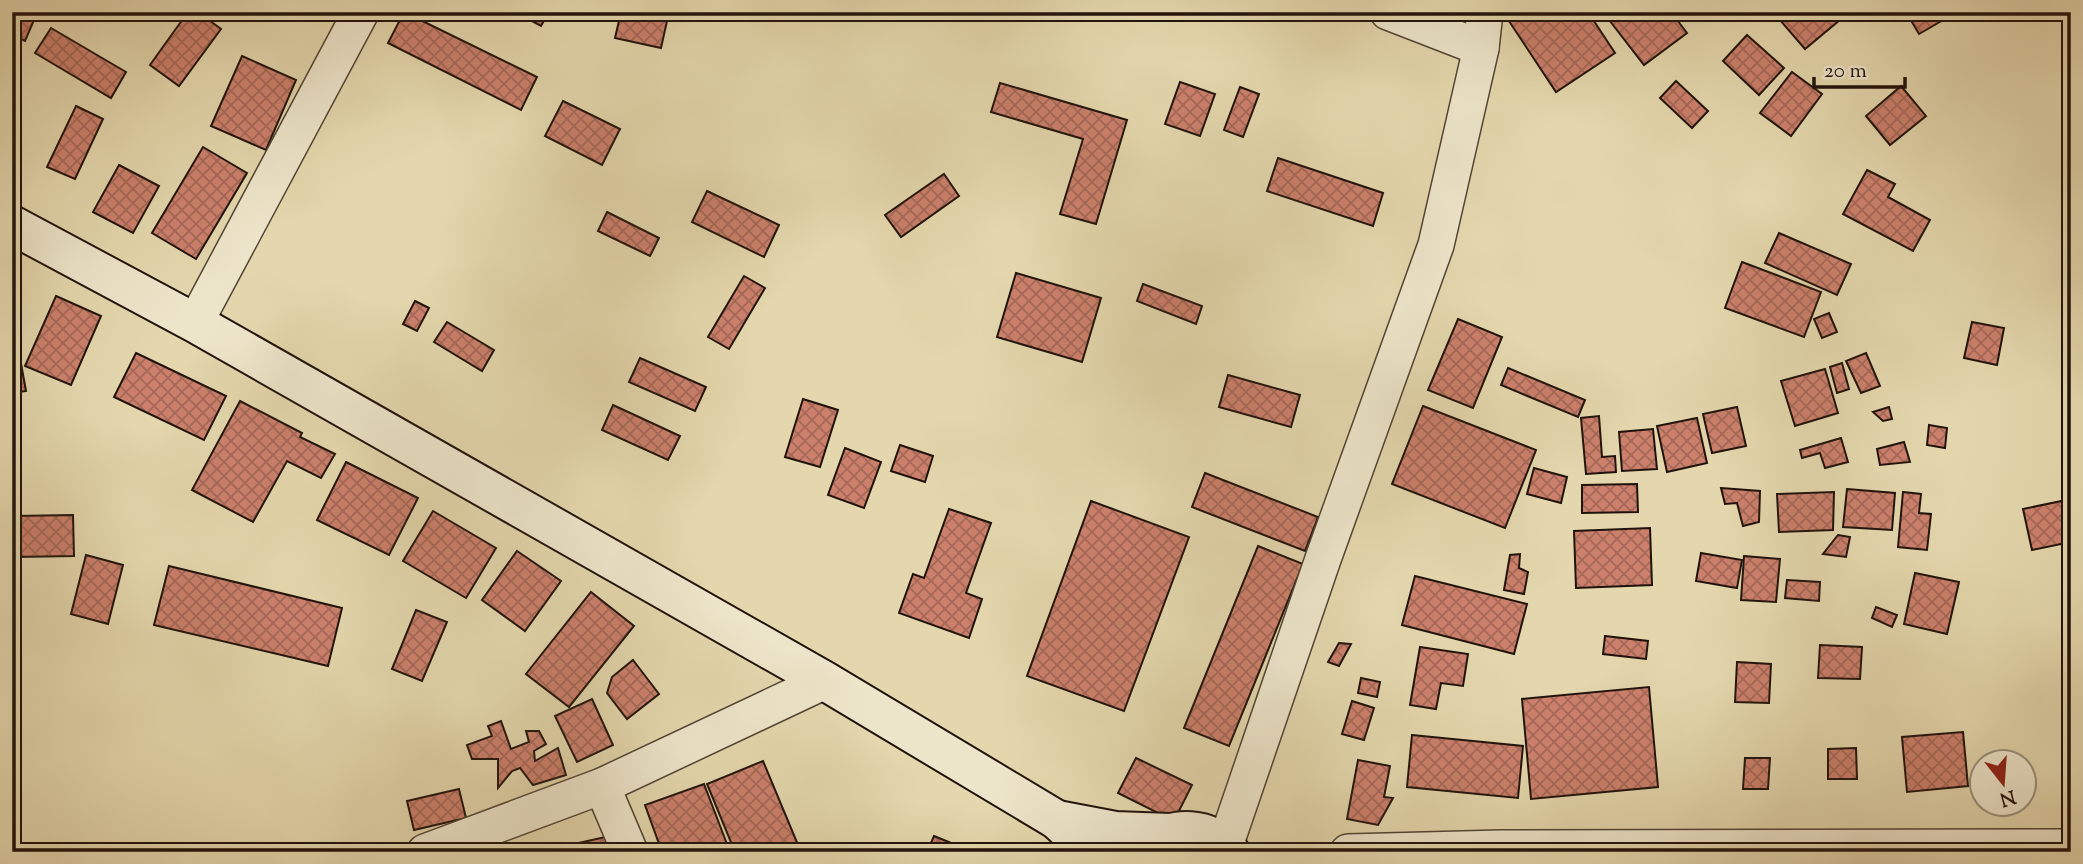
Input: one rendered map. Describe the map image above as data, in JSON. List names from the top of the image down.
{
  "scale_bar": "20 m",
  "north": "bottom"
}
